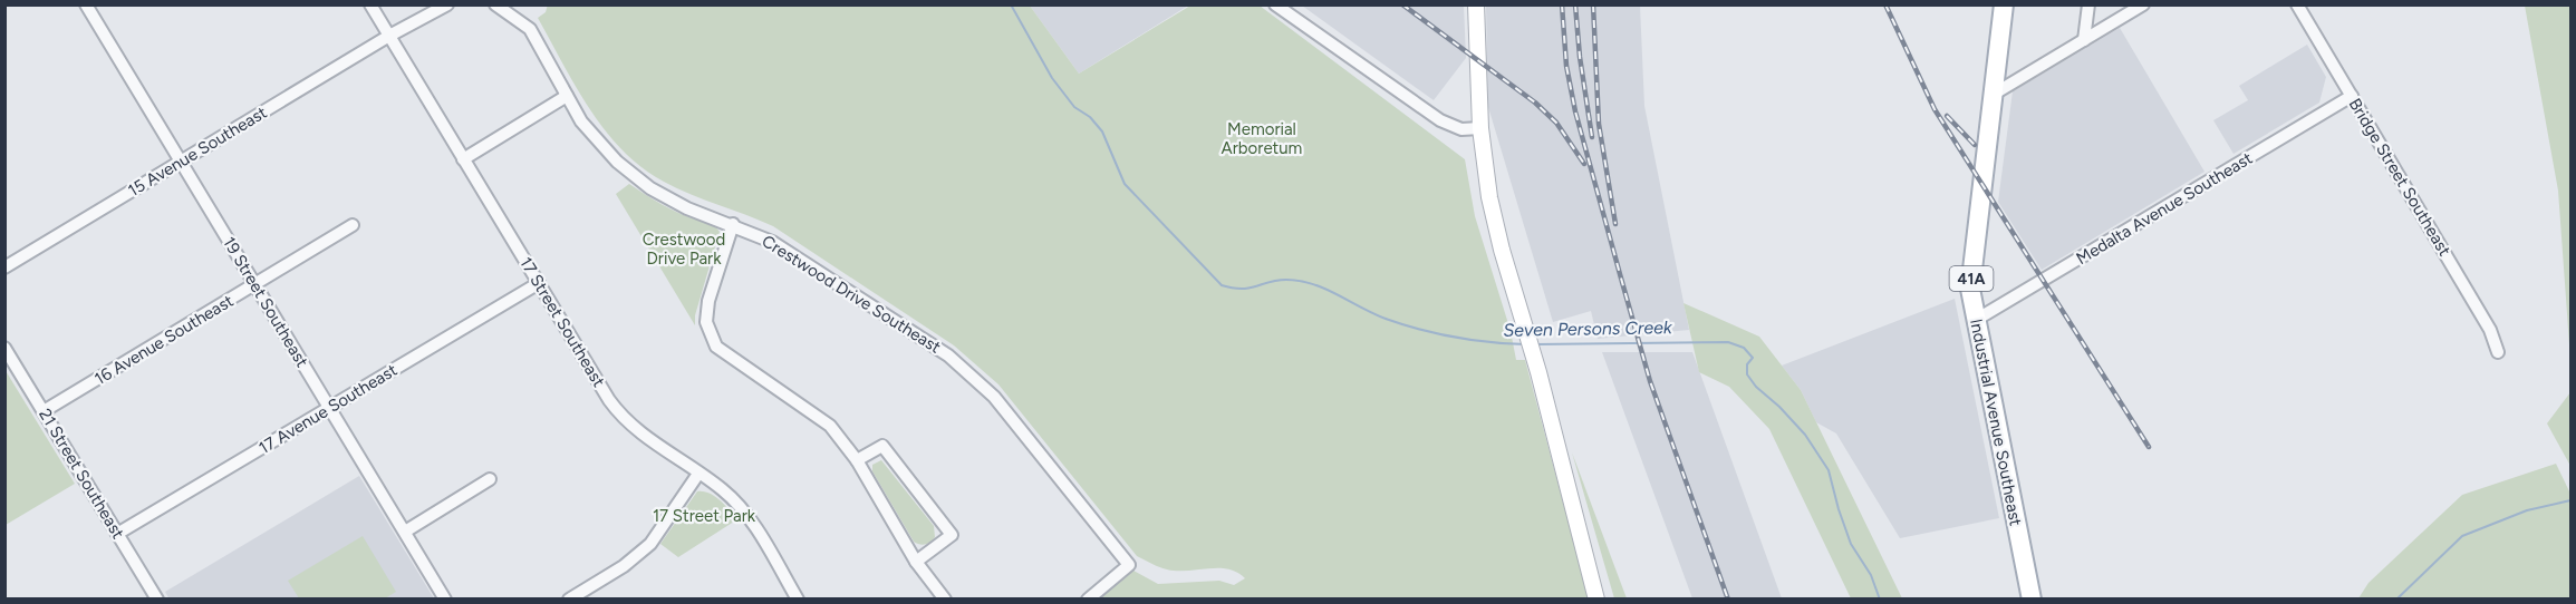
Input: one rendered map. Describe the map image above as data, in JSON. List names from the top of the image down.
{
  "streets": {
    "main road": ["41A", "Industrial Avenue Southeast"],
    "street": [
      "15 Avenue Southeast",
      "Bridge Street Southeast",
      "Medalta Avenue Southeast",
      "Crestwood Drive Southeast",
      "19 Street Southeast",
      "17 Street Southeast",
      "16 Avenue Southeast",
      "17 Avenue Southeast",
      "21 Street Southeast"
    ]
  },
  "crossings": [
    ["15 Avenue Southeast", "19 Street Southeast"],
    ["15 Avenue Southeast", "17 Street Southeast"],
    ["Bridge Street Southeast", "Medalta Avenue Southeast"],
    ["Medalta Avenue Southeast", "Industrial Avenue Southeast"],
    ["19 Street Southeast", "16 Avenue Southeast"],
    ["19 Street Southeast", "17 Avenue Southeast"],
    ["17 Street Southeast", "17 Avenue Southeast"],
    ["16 Avenue Southeast", "21 Street Southeast"],
    ["17 Avenue Southeast", "21 Street Southeast"]
  ],
  "water": ["Seven Persons Creek"],
  "parks": ["Memorial Arboretum", "Crestwood Drive Park", "17 Street Park"]
}
